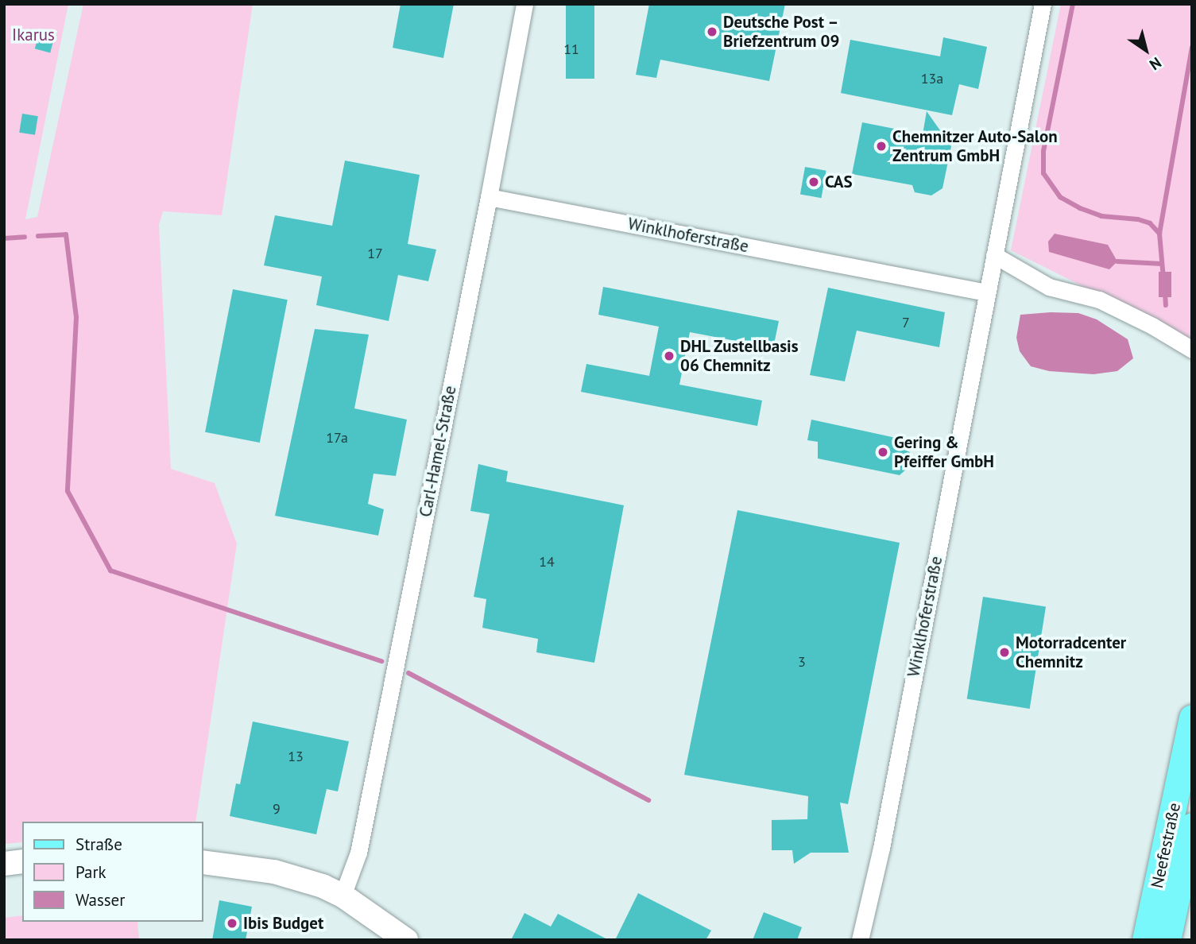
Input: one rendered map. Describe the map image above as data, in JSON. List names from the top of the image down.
{
  "streets": {
    "main road": ["Neefestraße"],
    "street": ["Winklhoferstraße", "Carl-Hamel-Straße"]
  },
  "crossings": [
    ["Winklhoferstraße", "Carl-Hamel-Straße"]
  ],
  "parks": ["Ikarus"],
  "places": [
    "Deutsche Post – Briefzentrum 09",
    "Chemnitzer Auto-Salon Zentrum GmbH",
    "CAS",
    "DHL Zustellbasis 06 Chemnitz",
    "Gering & Pfeiffer GmbH",
    "Motorradcenter Chemnitz",
    "Ibis Budget"
  ],
  "house_numbers": [
    "11",
    "13a",
    "17",
    "7",
    "17a",
    "14",
    "3",
    "13",
    "9"
  ],
  "legend": ["Straße", "Park", "Wasser"],
  "north": "bottom right"
}
